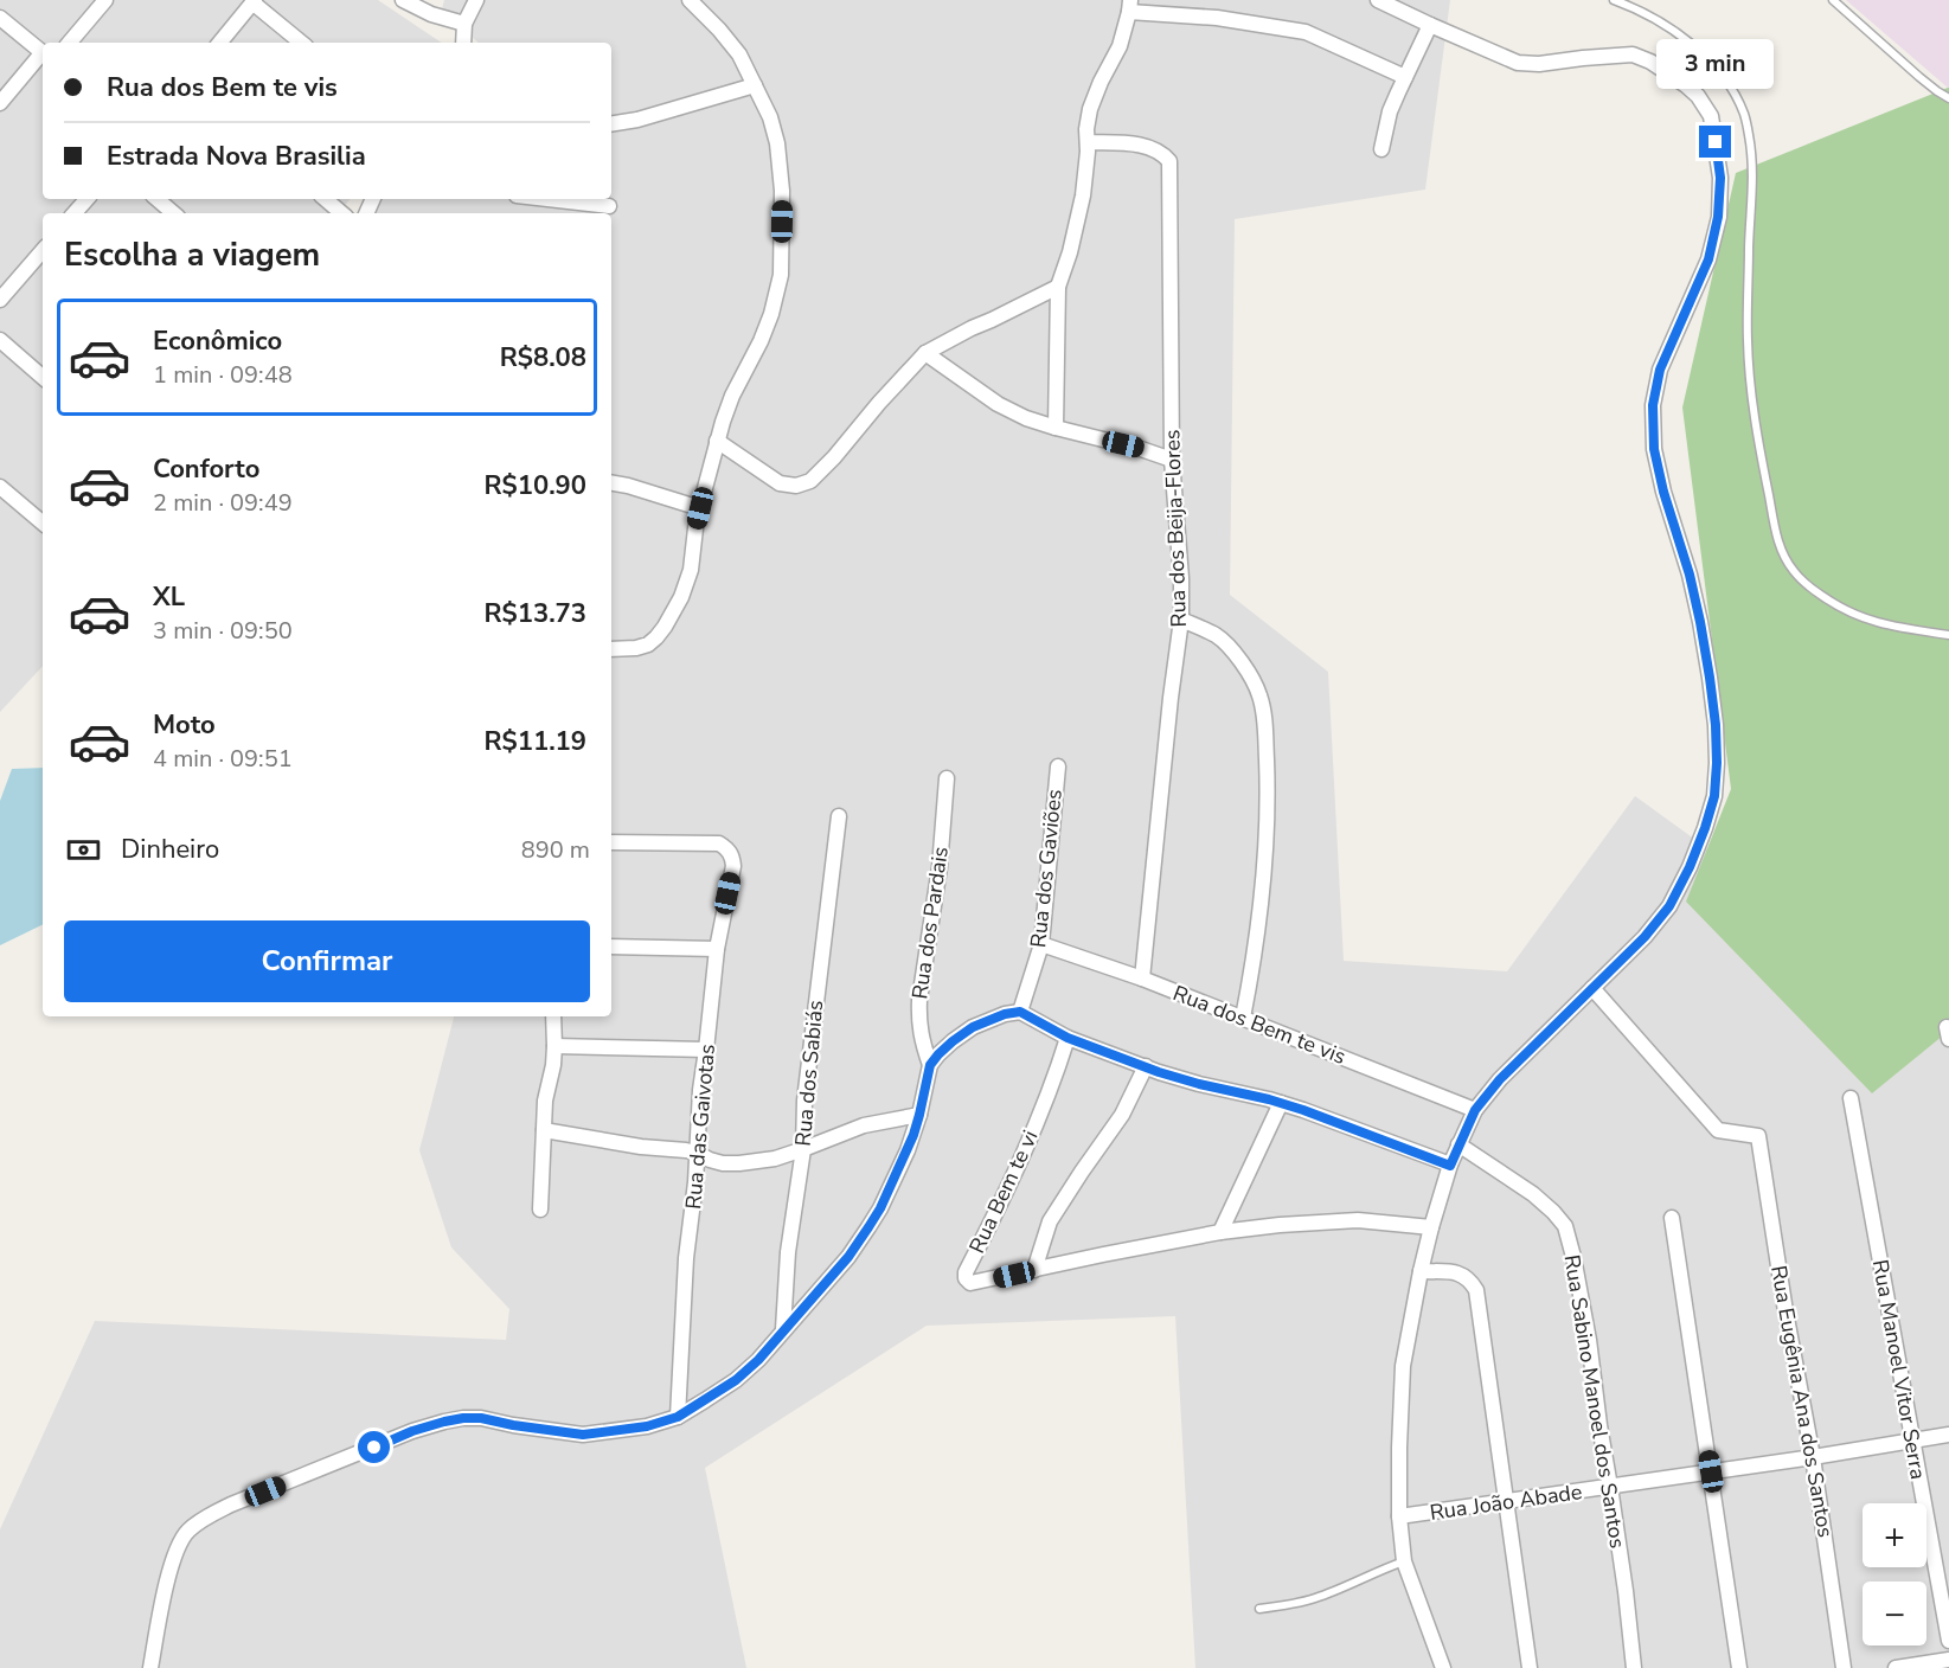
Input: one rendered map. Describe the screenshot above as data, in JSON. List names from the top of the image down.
{
  "streets": {
    "street": [
      "Rua dos Beija-Flores",
      "Rua dos Gaviões",
      "Rua dos Pardais",
      "Rua dos Bem te vis",
      "Rua dos Sabiás",
      "Rua das Gaivotas",
      "Rua Bem te vi",
      "Rua Manoel Vitor Serra",
      "Rua Sabino Manoel dos Santos",
      "Rua Eugênia Ana dos Santos",
      "Rua João Abade"
    ]
  },
  "crossings": [
    ["Rua dos Beija-Flores", "Rua dos Bem te vis"],
    ["Rua dos Gaviões", "Rua dos Bem te vis"],
    ["Rua Manoel Vitor Serra", "Rua João Abade"],
    ["Rua Sabino Manoel dos Santos", "Rua João Abade"],
    ["Rua Eugênia Ana dos Santos", "Rua João Abade"]
  ],
  "page": {
    "bubble": "3 min",
    "banner": ["Rua dos Bem te vis", "Estrada Nova Brasilia"],
    "heading": "Escolha a viagem",
    "list": [
      {
        "name": "Econômico",
        "note": "1 min · 09:48",
        "value": "R$8.08"
      },
      {
        "name": "Conforto",
        "note": "2 min · 09:49",
        "value": "R$10.90"
      },
      {
        "name": "XL",
        "note": "3 min · 09:50",
        "value": "R$13.73"
      },
      {
        "name": "Moto",
        "note": "4 min · 09:51",
        "value": "R$11.19"
      }
    ],
    "pay": ["Dinheiro", "890 m"],
    "buttons": "Confirmar",
    "map_buttons": ["+", "−"]
  }
}
